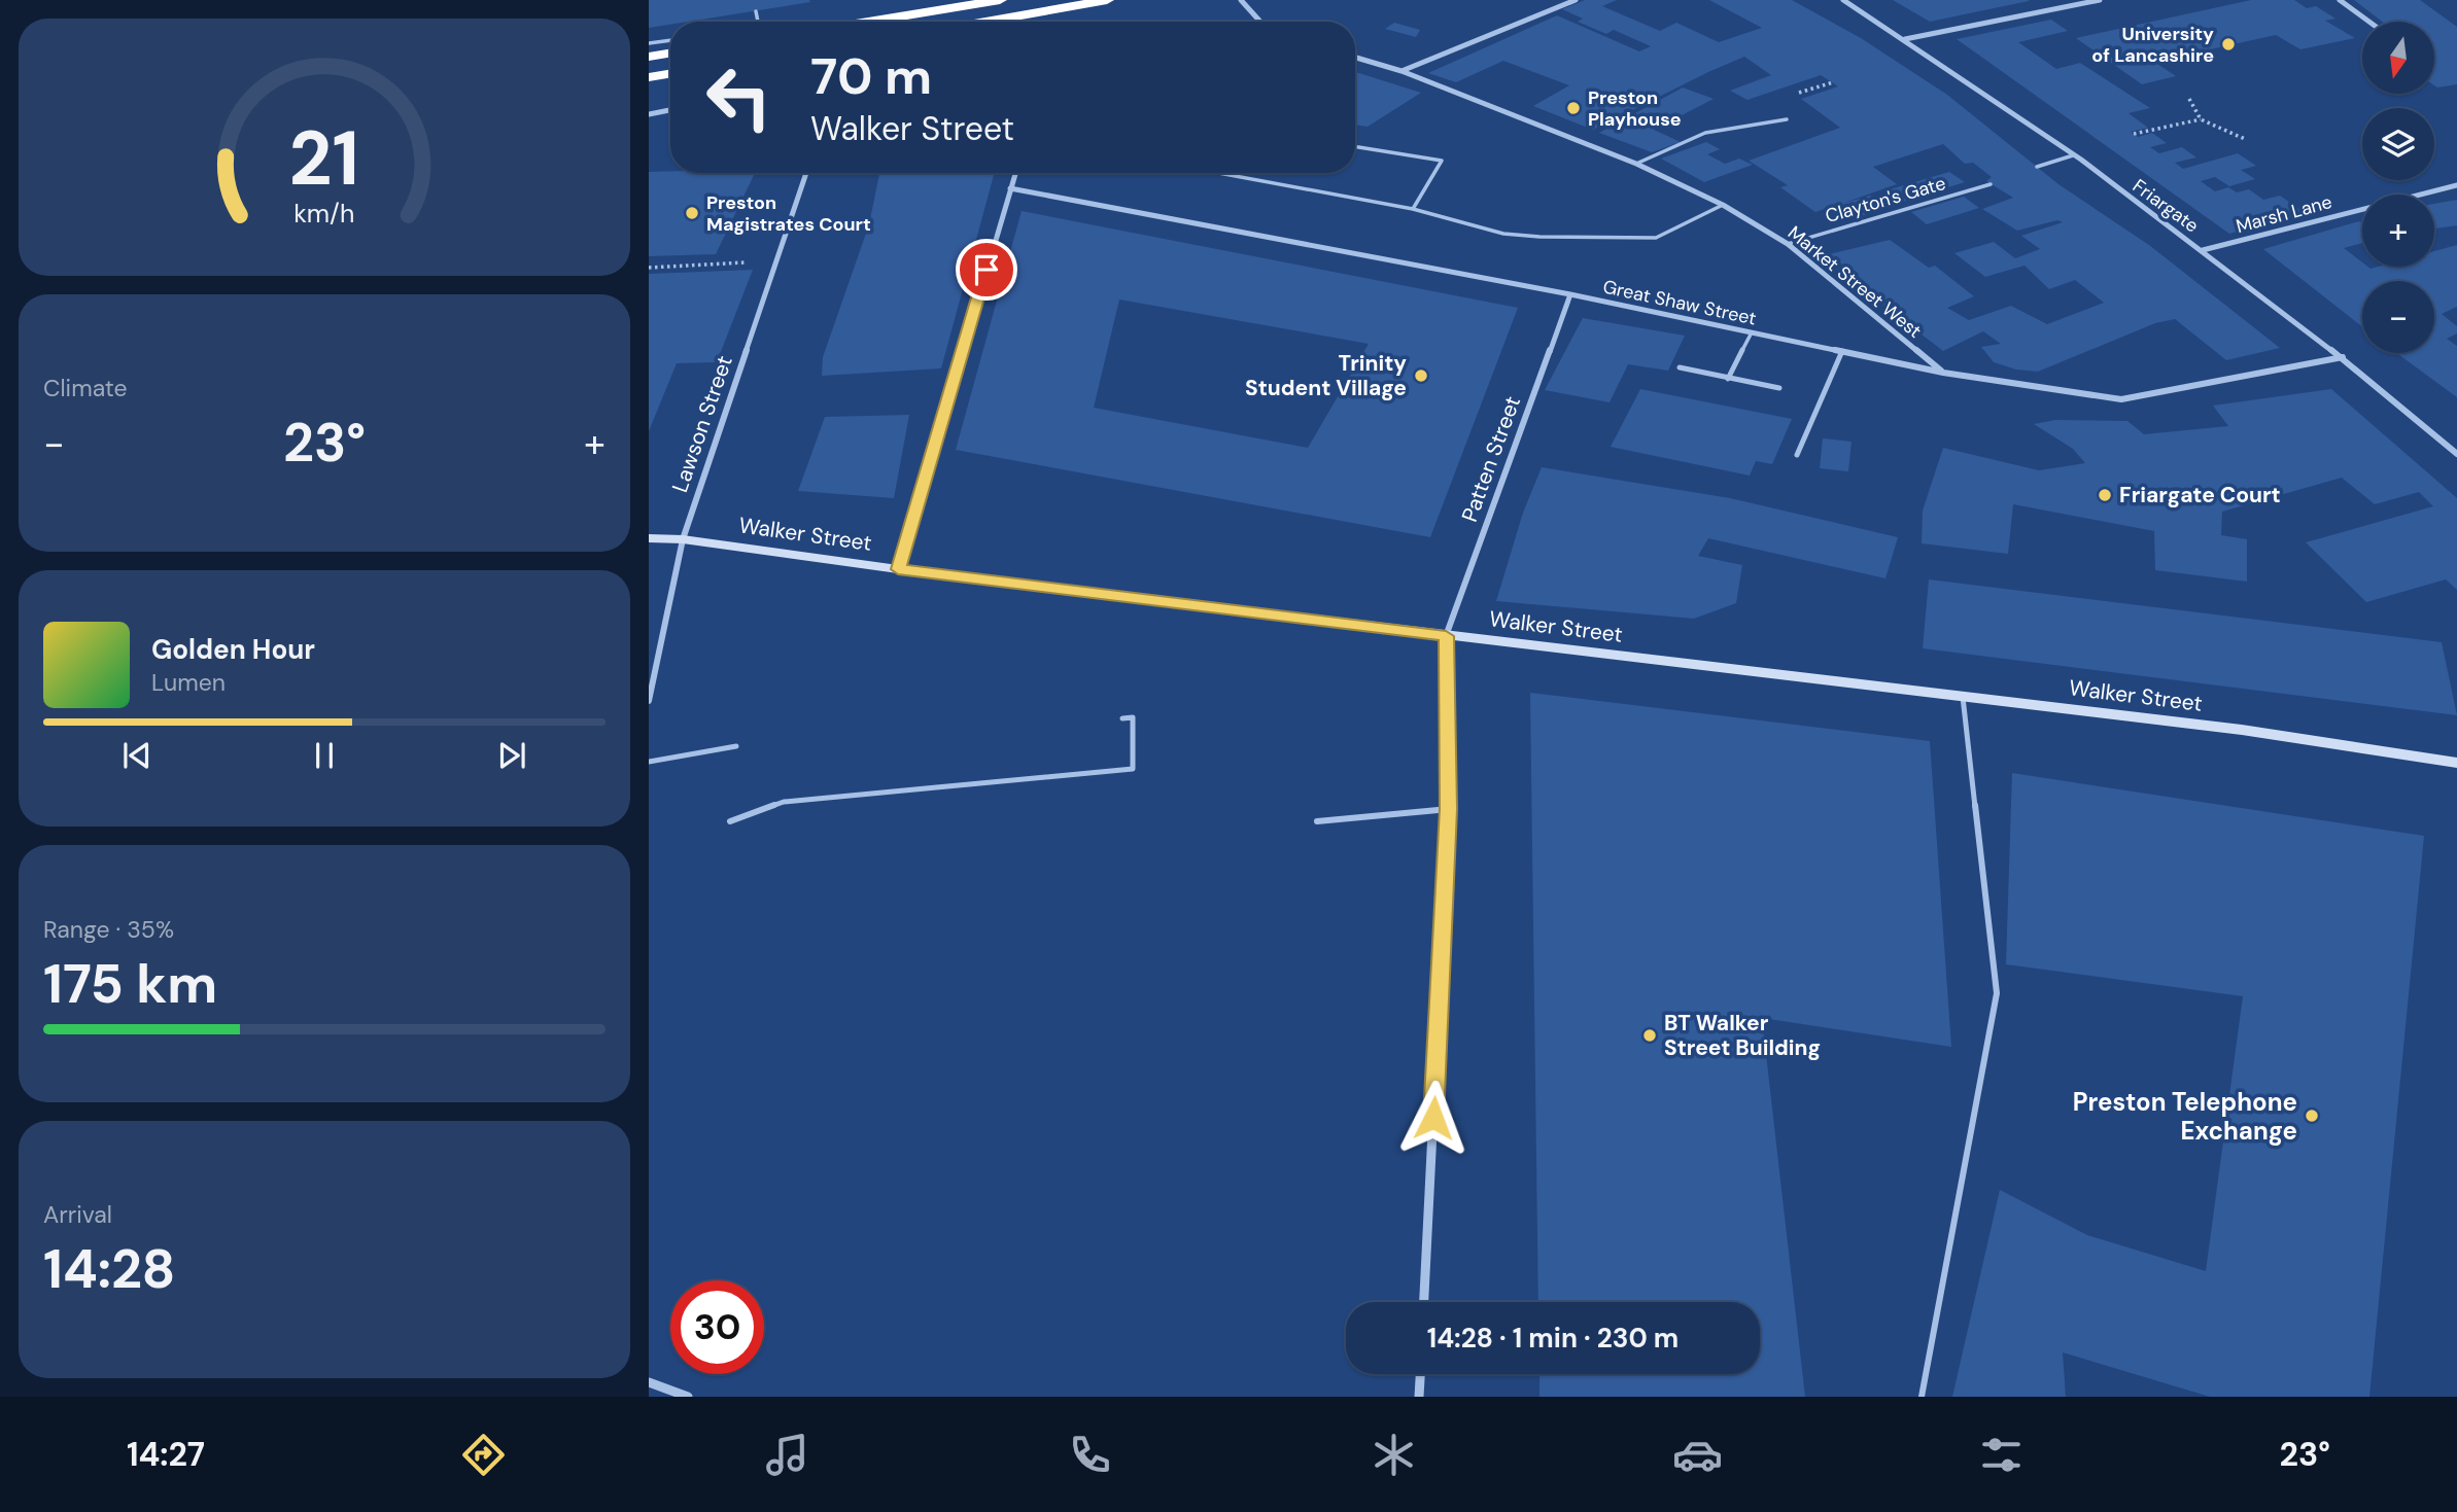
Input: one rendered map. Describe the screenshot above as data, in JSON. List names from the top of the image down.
{
  "streets": {
    "street": [
      "Friargate",
      "Marsh Lane",
      "Market Street West",
      "Great Shaw Street",
      "Lawson Street",
      "Patten Street",
      "Walker Street"
    ],
    "lane": ["Clayton's Gate"]
  },
  "crossings": [
    ["Clayton's Gate", "Market Street West"],
    ["Friargate", "Marsh Lane"],
    ["Friargate", "Great Shaw Street"],
    ["Market Street West", "Great Shaw Street"],
    ["Great Shaw Street", "Patten Street"],
    ["Lawson Street", "Walker Street"],
    ["Patten Street", "Walker Street"]
  ],
  "places": [
    "University of Lancashire",
    "Preston Playhouse",
    "Preston Magistrates Court",
    "Trinity Student Village",
    "Friargate Court",
    "BT Walker Street Building",
    "Preston Telephone Exchange"
  ],
  "north": "bottom",
  "page": {
    "map_buttons": ["+", "−"],
    "turn": ["70 m", "Walker Street"],
    "tile": [
      "Climate",
      ["Range · 35%", "175 km"],
      ["Arrival", "14:28"]
    ],
    "heat": ["−", "23°", "+"],
    "song": ["Golden Hour", "Lumen"],
    "limit": "30",
    "trip": "14:28 · 1 min · 230 m",
    "tabs": ["14:27", "23°"],
    "gauge": ["21", "km/h"]
  }
}
